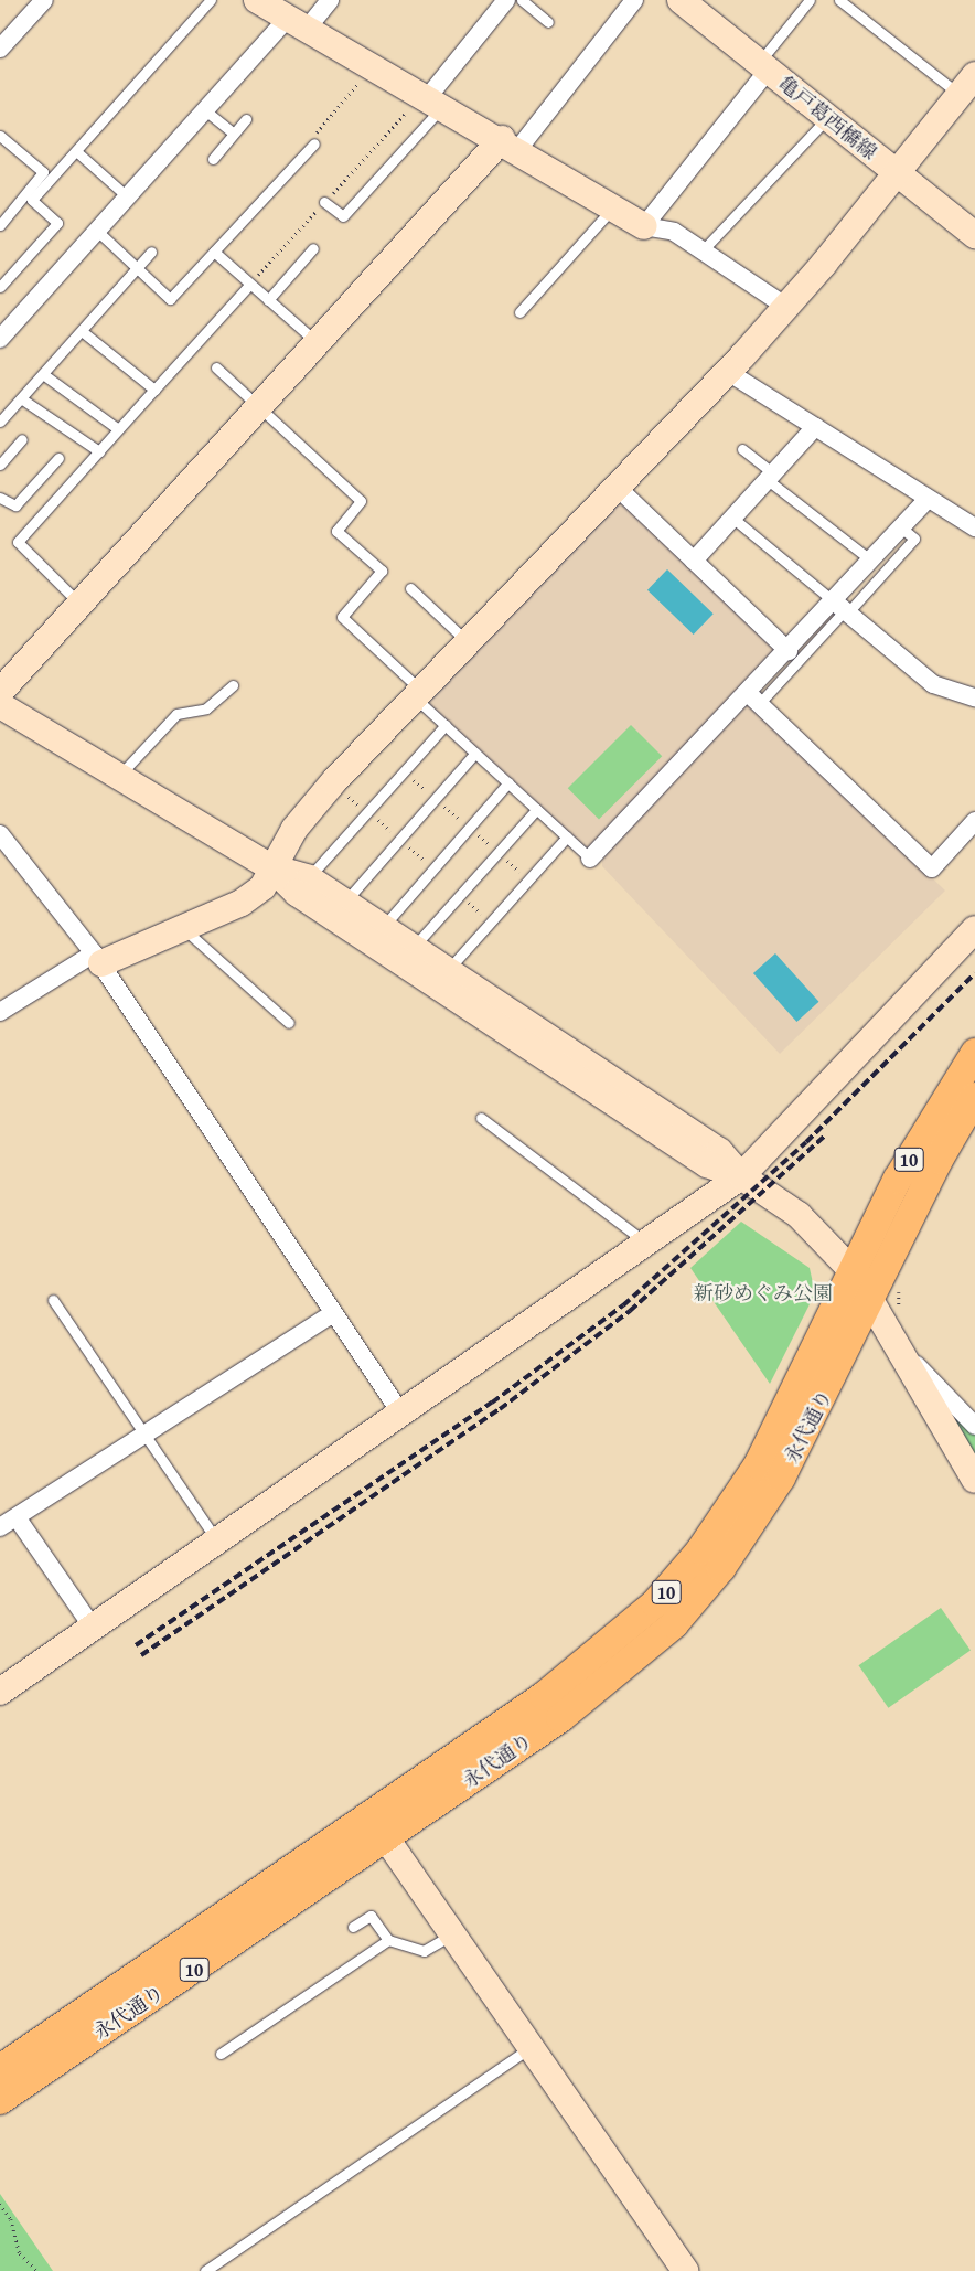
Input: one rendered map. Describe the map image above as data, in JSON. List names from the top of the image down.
{
  "streets": {
    "main road": ["10", "永代通り"],
    "street": ["亀戸葛西橋線"]
  },
  "crossings": [
    ["10", "永代通り"]
  ],
  "parks": ["新砂めぐみ公園"]
}
